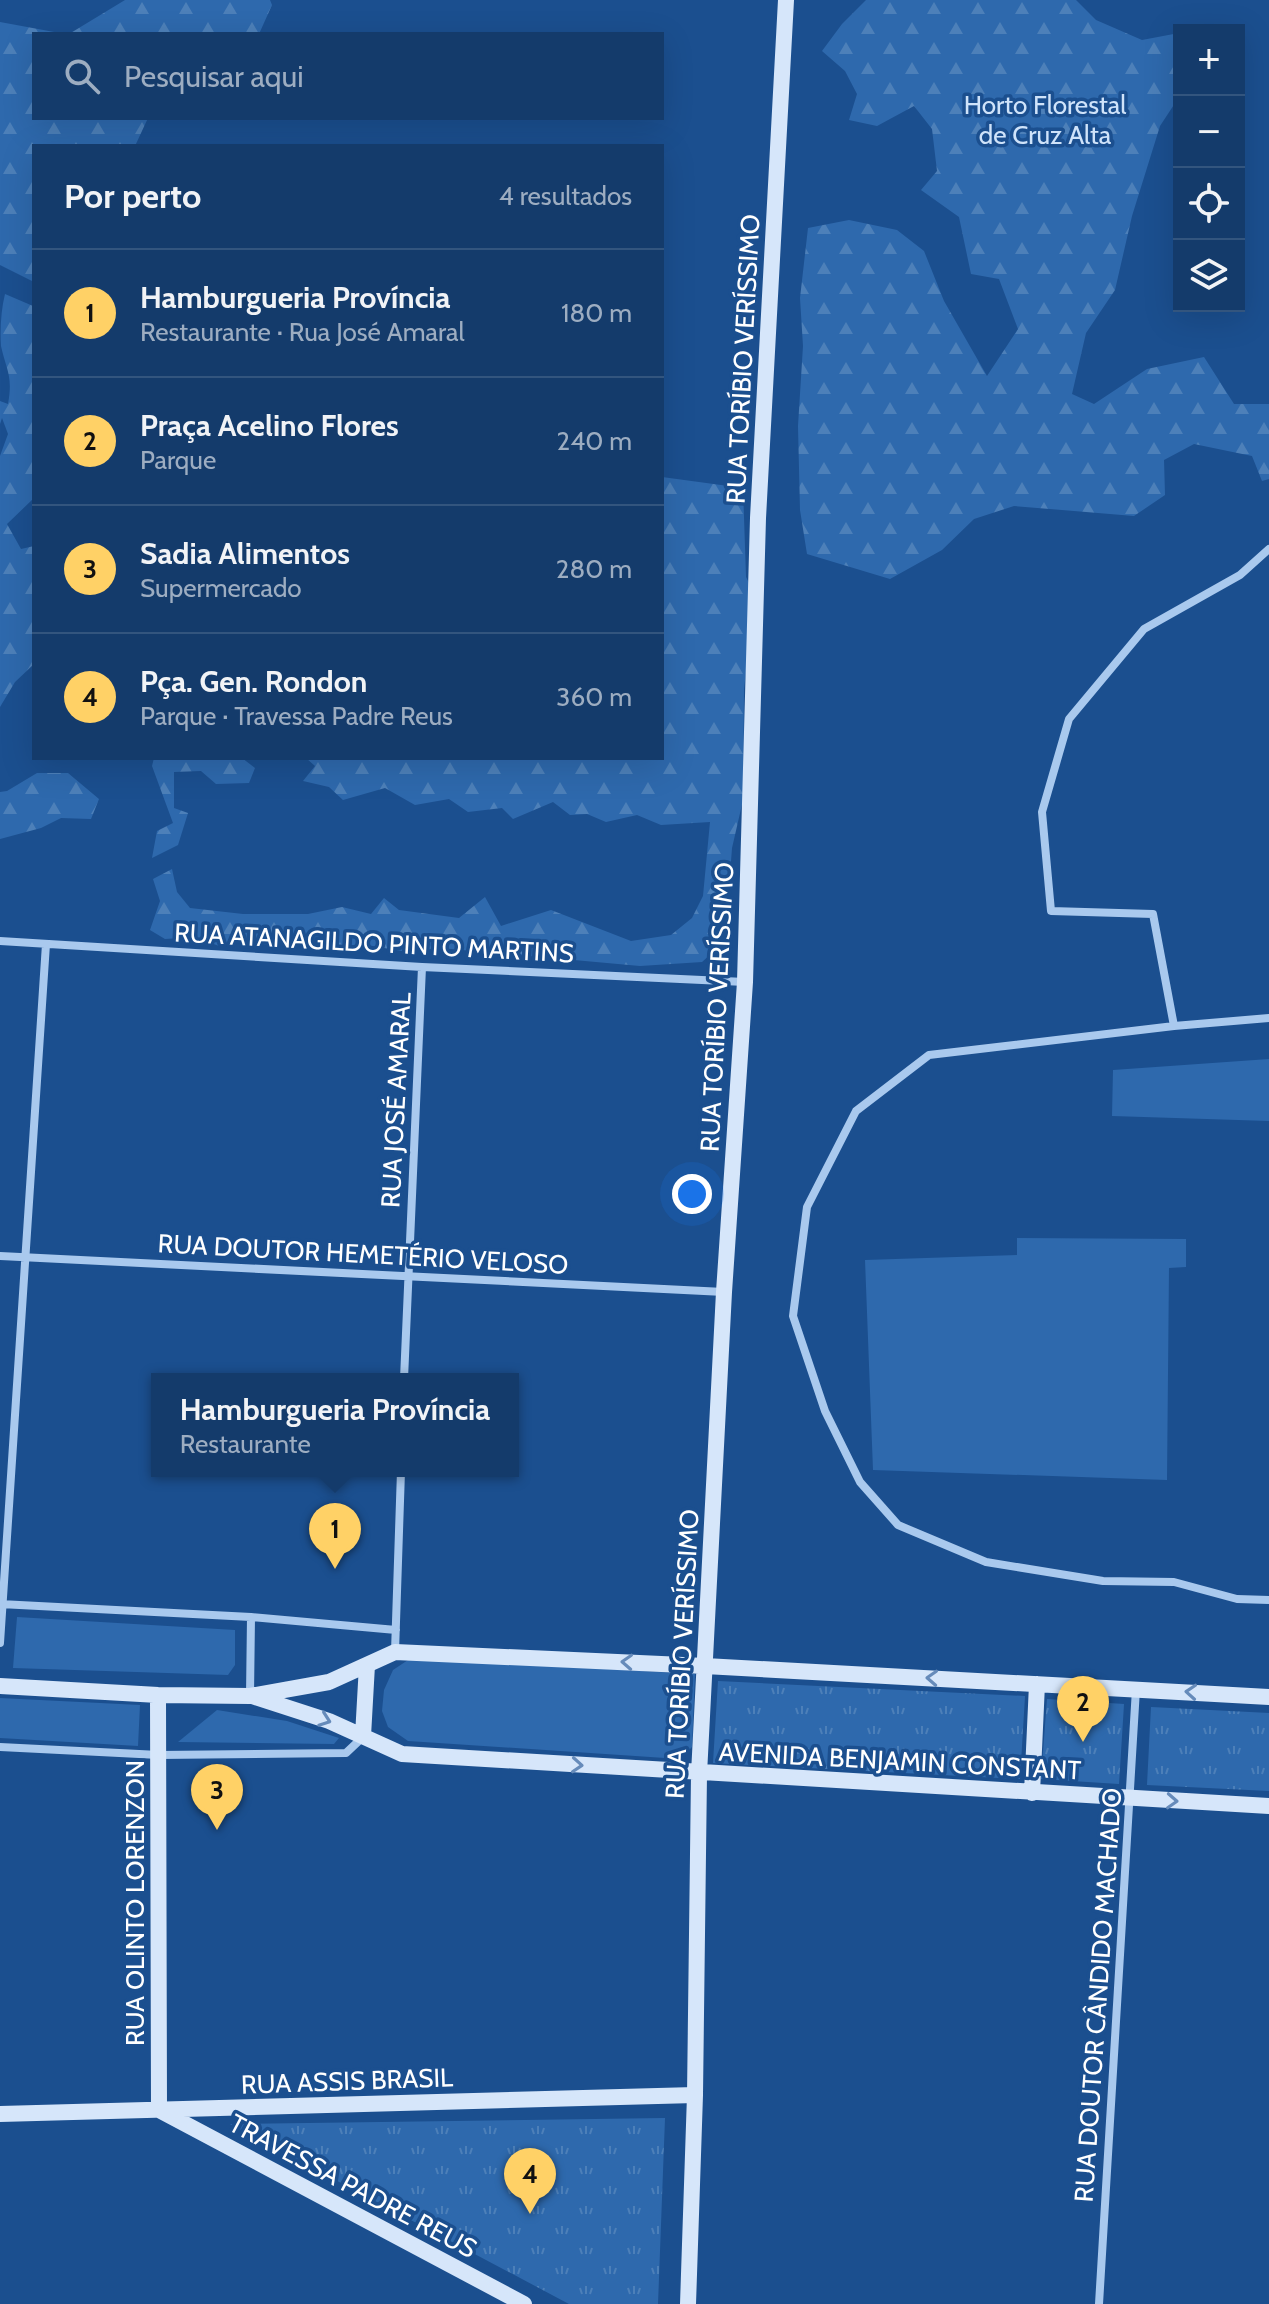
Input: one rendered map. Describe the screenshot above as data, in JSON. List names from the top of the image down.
{
  "streets": {
    "street": [
      "RUA TORÍBIO VERÍSSIMO",
      "RUA ATANAGILDO PINTO MARTINS",
      "RUA JOSÉ AMARAL",
      "RUA DOUTOR HEMETÉRIO VELOSO",
      "AVENIDA BENJAMIN CONSTANT",
      "RUA OLINTO LORENZON",
      "RUA DOUTOR CÂNDIDO MACHADO",
      "RUA ASSIS BRASIL",
      "TRAVESSA PADRE REUS"
    ]
  },
  "crossings": [
    ["RUA TORÍBIO VERÍSSIMO", "RUA ATANAGILDO PINTO MARTINS"],
    ["RUA TORÍBIO VERÍSSIMO", "RUA DOUTOR HEMETÉRIO VELOSO"],
    ["RUA TORÍBIO VERÍSSIMO", "AVENIDA BENJAMIN CONSTANT"],
    ["RUA TORÍBIO VERÍSSIMO", "RUA ASSIS BRASIL"],
    ["RUA ATANAGILDO PINTO MARTINS", "RUA JOSÉ AMARAL"],
    ["RUA JOSÉ AMARAL", "RUA DOUTOR HEMETÉRIO VELOSO"],
    ["AVENIDA BENJAMIN CONSTANT", "RUA OLINTO LORENZON"],
    ["AVENIDA BENJAMIN CONSTANT", "RUA DOUTOR CÂNDIDO MACHADO"],
    ["RUA OLINTO LORENZON", "RUA ASSIS BRASIL"],
    ["RUA OLINTO LORENZON", "TRAVESSA PADRE REUS"],
    ["RUA ASSIS BRASIL", "TRAVESSA PADRE REUS"]
  ],
  "parks": ["Horto Florestal de Cruz Alta"],
  "page": {
    "map_buttons": ["+", "−"],
    "search": "Pesquisar aqui",
    "heading": ["Por perto", "4 resultados"],
    "list": [
      {
        "mark": "1",
        "name": "Hamburgueria Província",
        "note": "Restaurante · Rua José Amaral",
        "value": "180 m"
      },
      {
        "mark": "2",
        "name": "Praça Acelino Flores",
        "note": "Parque",
        "value": "240 m"
      },
      {
        "mark": "3",
        "name": "Sadia Alimentos",
        "note": "Supermercado",
        "value": "280 m"
      },
      {
        "mark": "4",
        "name": "Pça. Gen. Rondon",
        "note": "Parque · Travessa Padre Reus",
        "value": "360 m"
      }
    ],
    "popup": ["Hamburgueria Província", "Restaurante"],
    "pins": [
      "1",
      "2",
      "3",
      "4"
    ]
  }
}
